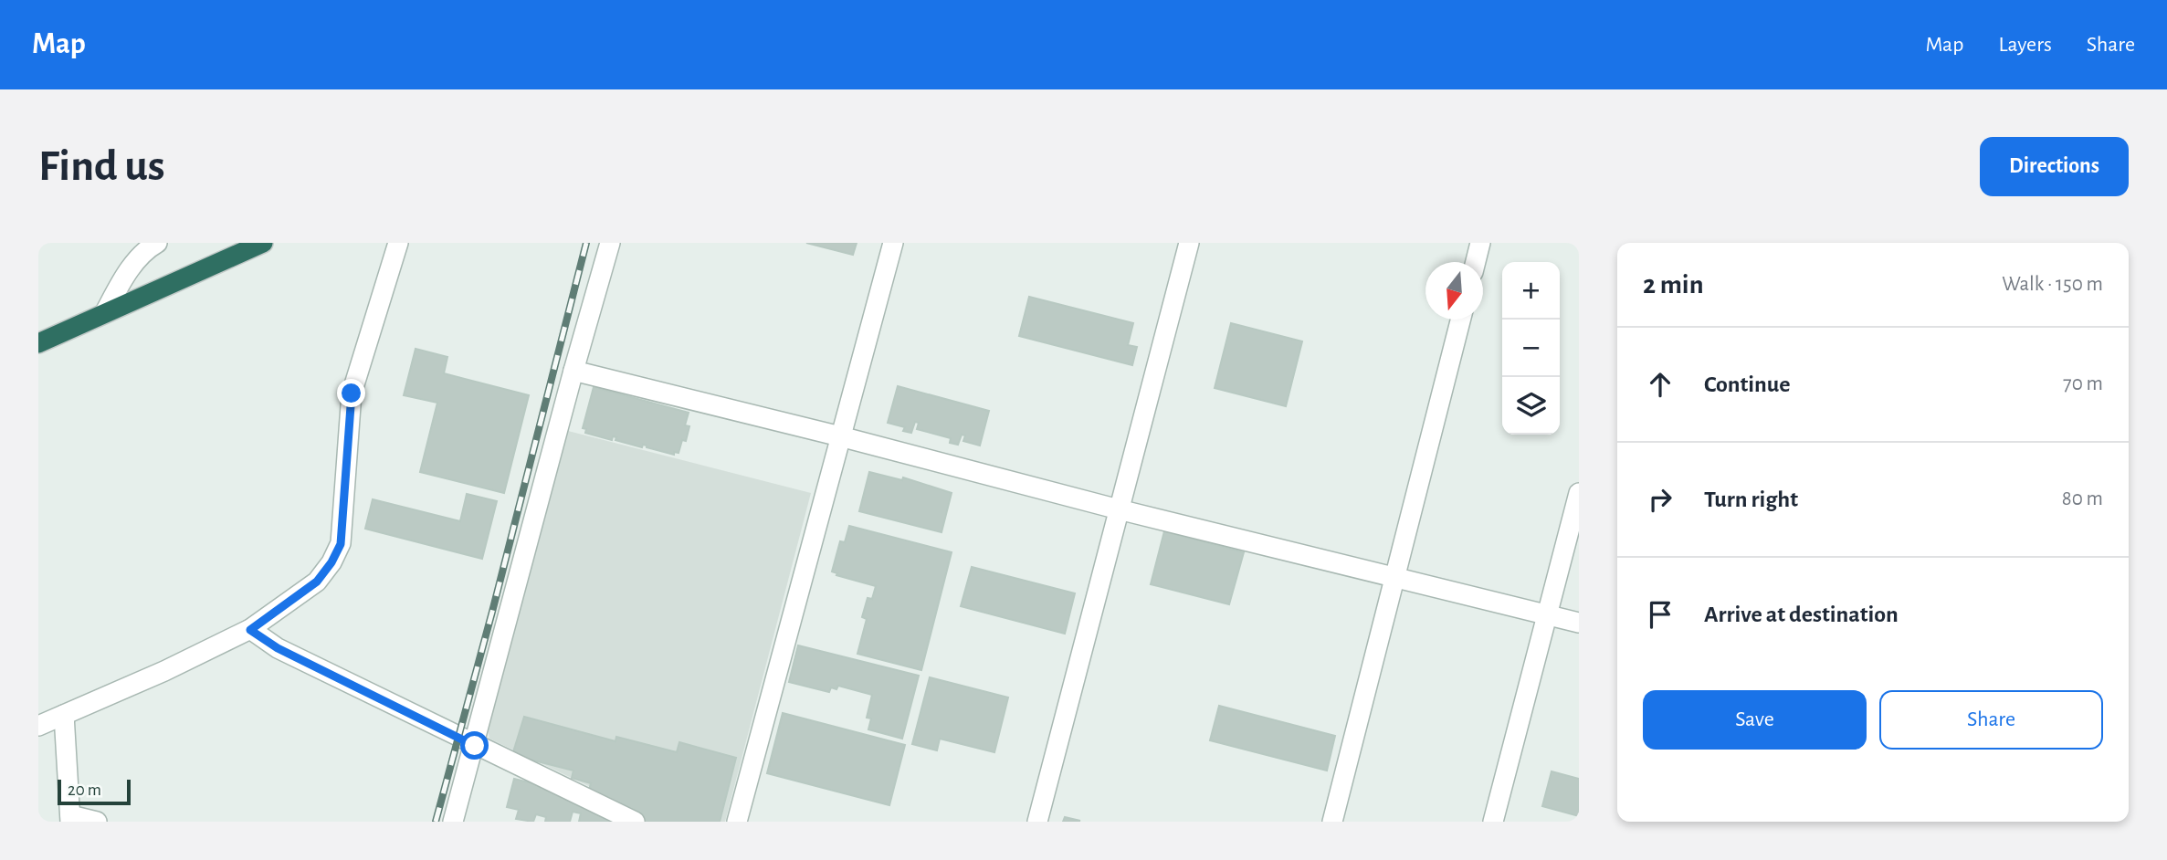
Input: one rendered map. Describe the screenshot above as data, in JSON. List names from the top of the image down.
{
  "scale_bar": "20 m",
  "north": "bottom",
  "page": {
    "header": "Map",
    "nav": ["Map", "Layers", "Share"],
    "buttons": [
      "Directions",
      ["Save", "Share"]
    ],
    "title": "Find us",
    "heading": ["2 min", "Walk · 150 m"],
    "map_buttons": ["+", "−"],
    "list": [
      ["Continue", "70 m"],
      ["Turn right", "80 m"],
      "Arrive at destination"
    ],
    "scale": "20 m"
  }
}
